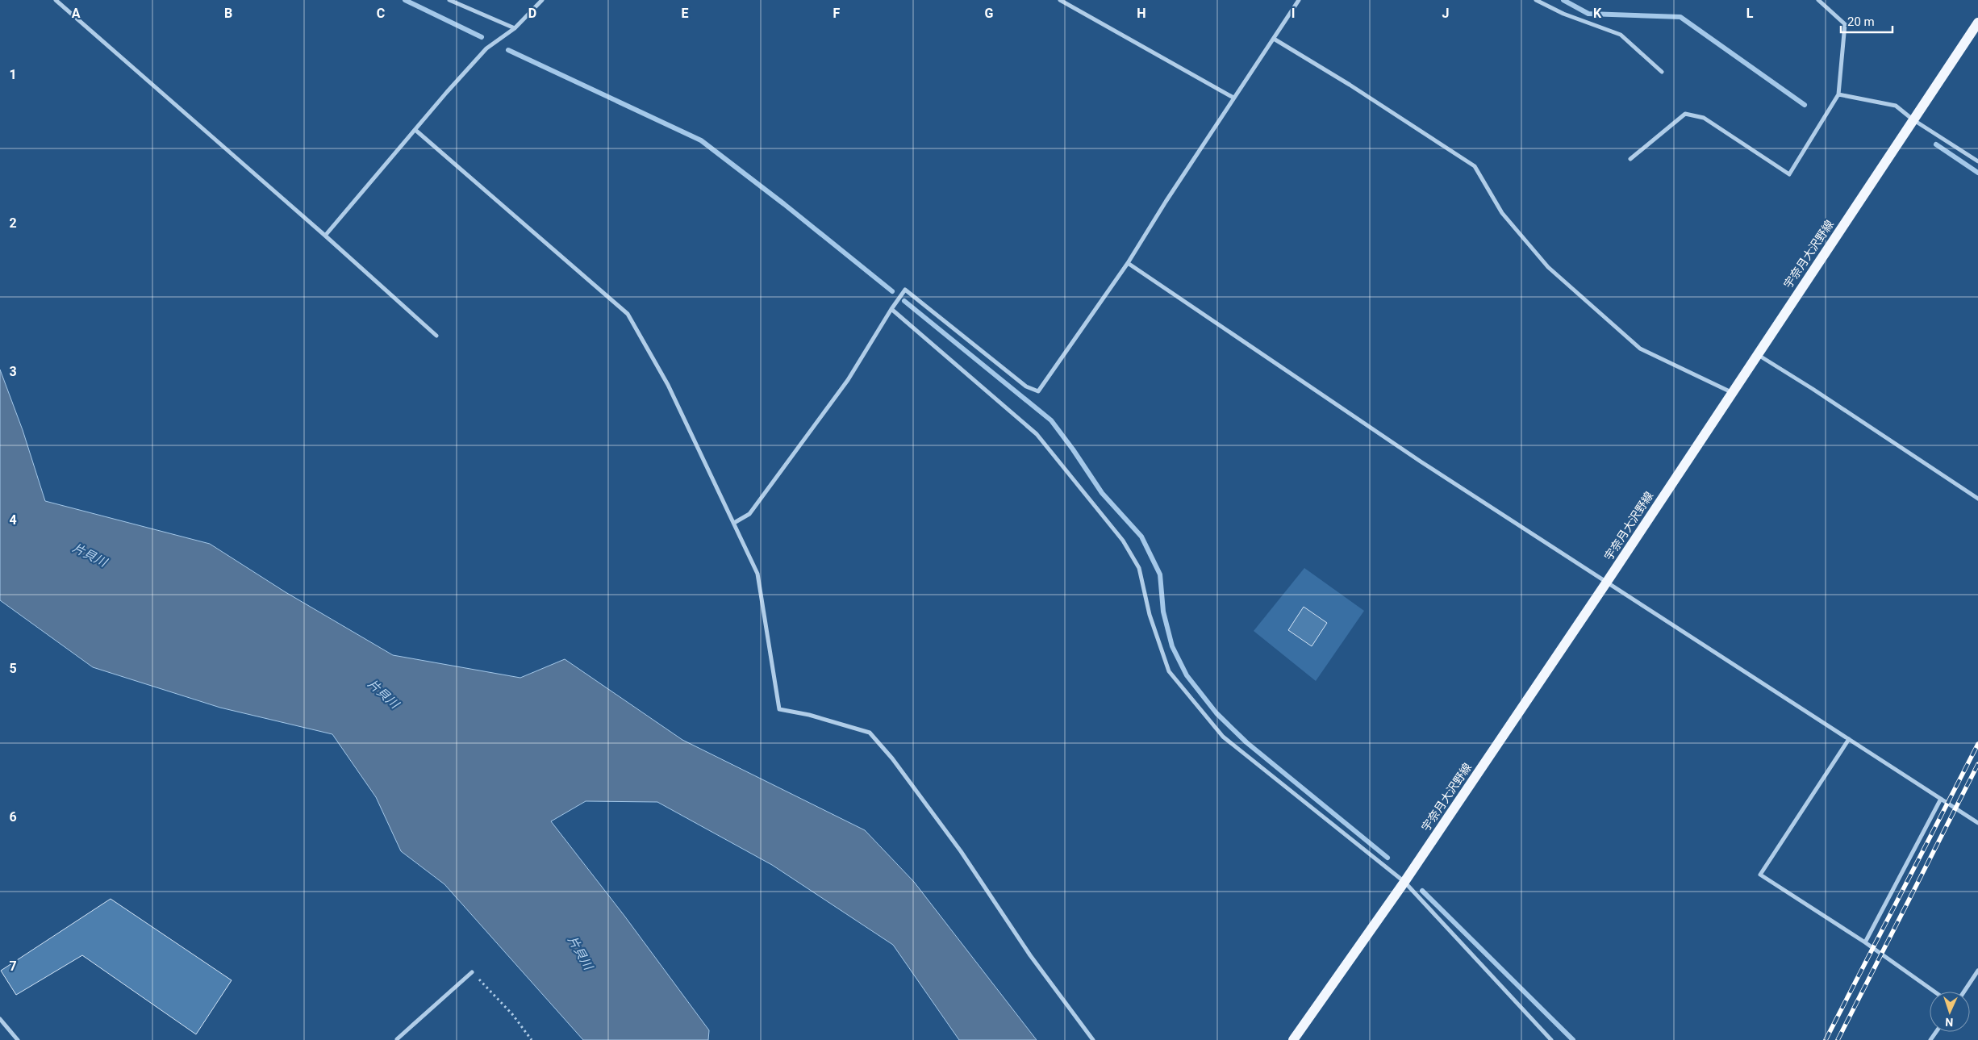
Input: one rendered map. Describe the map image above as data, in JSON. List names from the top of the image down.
{
  "streets": {
    "main road": ["宇奈月大沢野線"]
  },
  "water": ["片貝川"],
  "scale_bar": "20 m",
  "north": "bottom",
  "grid": {
    "columns": [
      "A",
      "B",
      "C",
      "D",
      "E",
      "F",
      "G",
      "H",
      "I",
      "J",
      "K",
      "L"
    ],
    "rows": [
      "1",
      "2",
      "3",
      "4",
      "5",
      "6",
      "7"
    ]
  }
}
